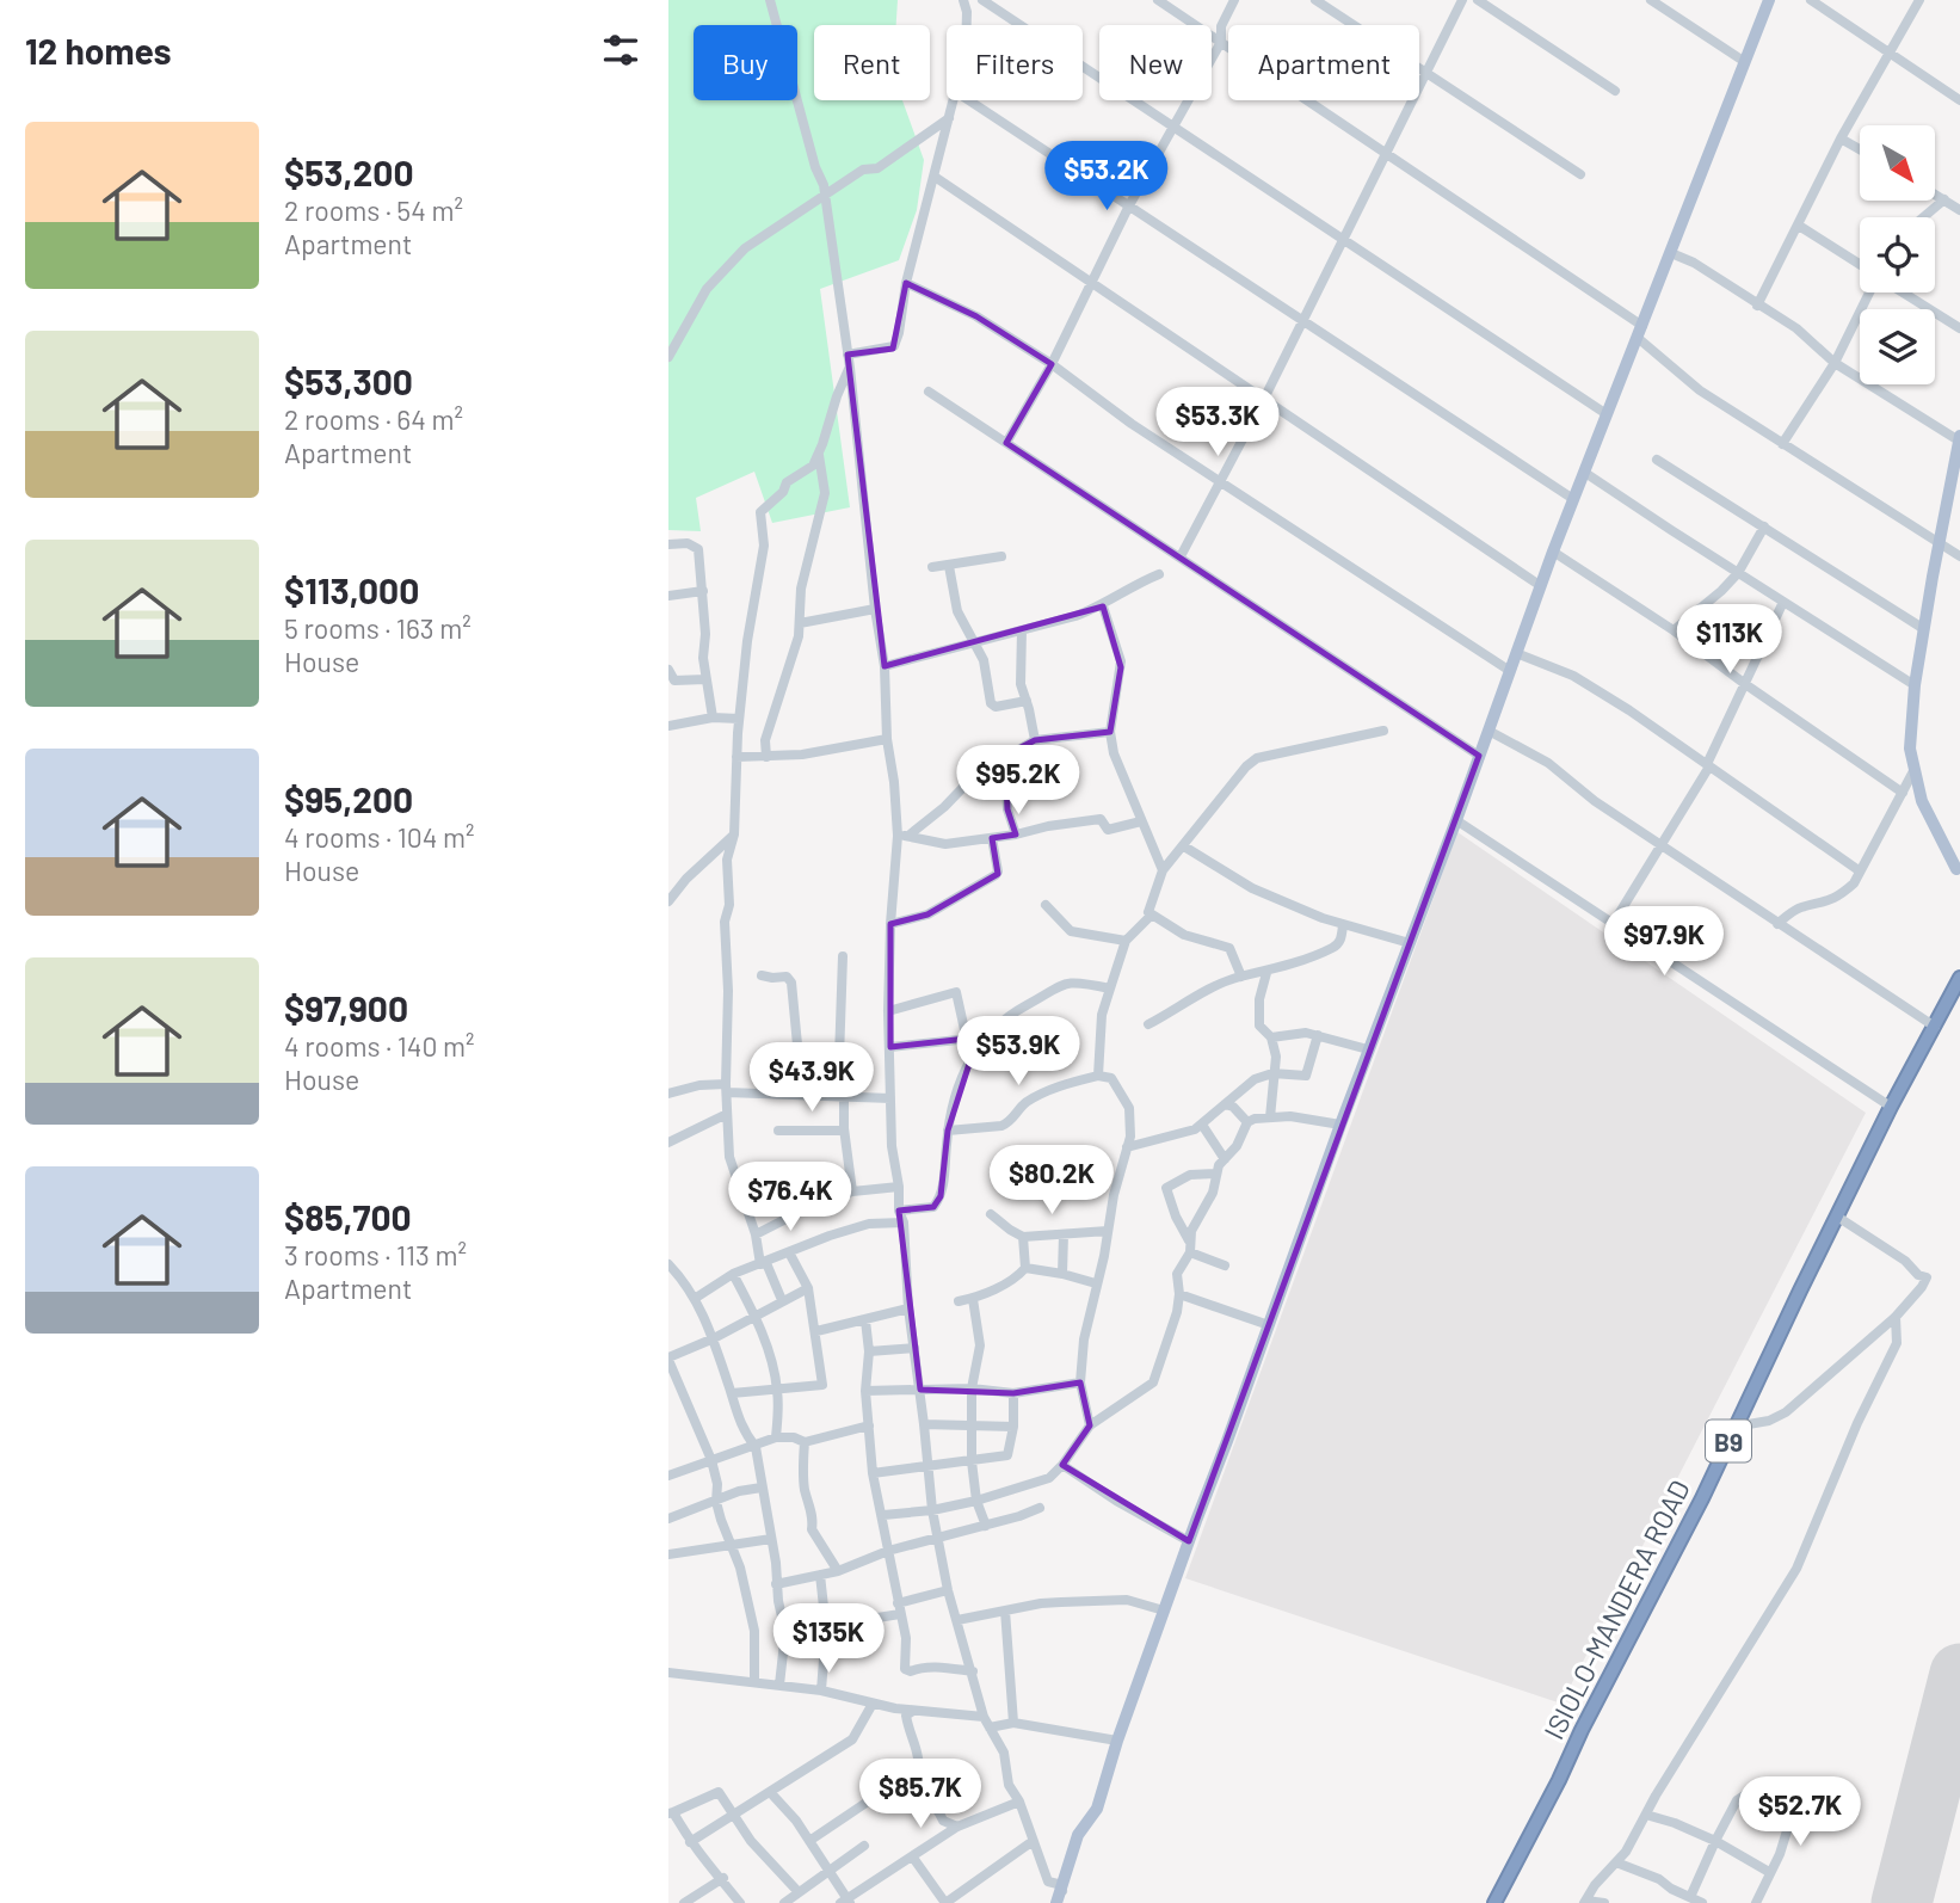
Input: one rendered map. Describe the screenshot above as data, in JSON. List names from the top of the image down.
{
  "streets": {
    "highway": ["B9", "ISIOLO-MANDERA ROAD"]
  },
  "north": "bottom right",
  "page": {
    "heading": "12 homes",
    "chip": [
      "Buy",
      "Rent",
      "Filters",
      "New",
      "Apartment"
    ],
    "list": [
      {
        "name": "$53,200",
        "note": "2 rooms · 54 m² · Apartment"
      },
      {
        "name": "$53,300",
        "note": "2 rooms · 64 m² · Apartment"
      },
      {
        "name": "$113,000",
        "note": "5 rooms · 163 m² · House"
      },
      {
        "name": "$95,200",
        "note": "4 rooms · 104 m² · House"
      },
      {
        "name": "$97,900",
        "note": "4 rooms · 140 m² · House"
      },
      {
        "name": "$85,700",
        "note": "3 rooms · 113 m² · Apartment"
      }
    ],
    "price": [
      "$53.2K",
      "$53.3K",
      "$113K",
      "$95.2K",
      "$97.9K",
      "$53.9K",
      "$43.9K",
      "$80.2K",
      "$76.4K",
      "$135K",
      "$85.7K",
      "$52.7K"
    ]
  }
}
